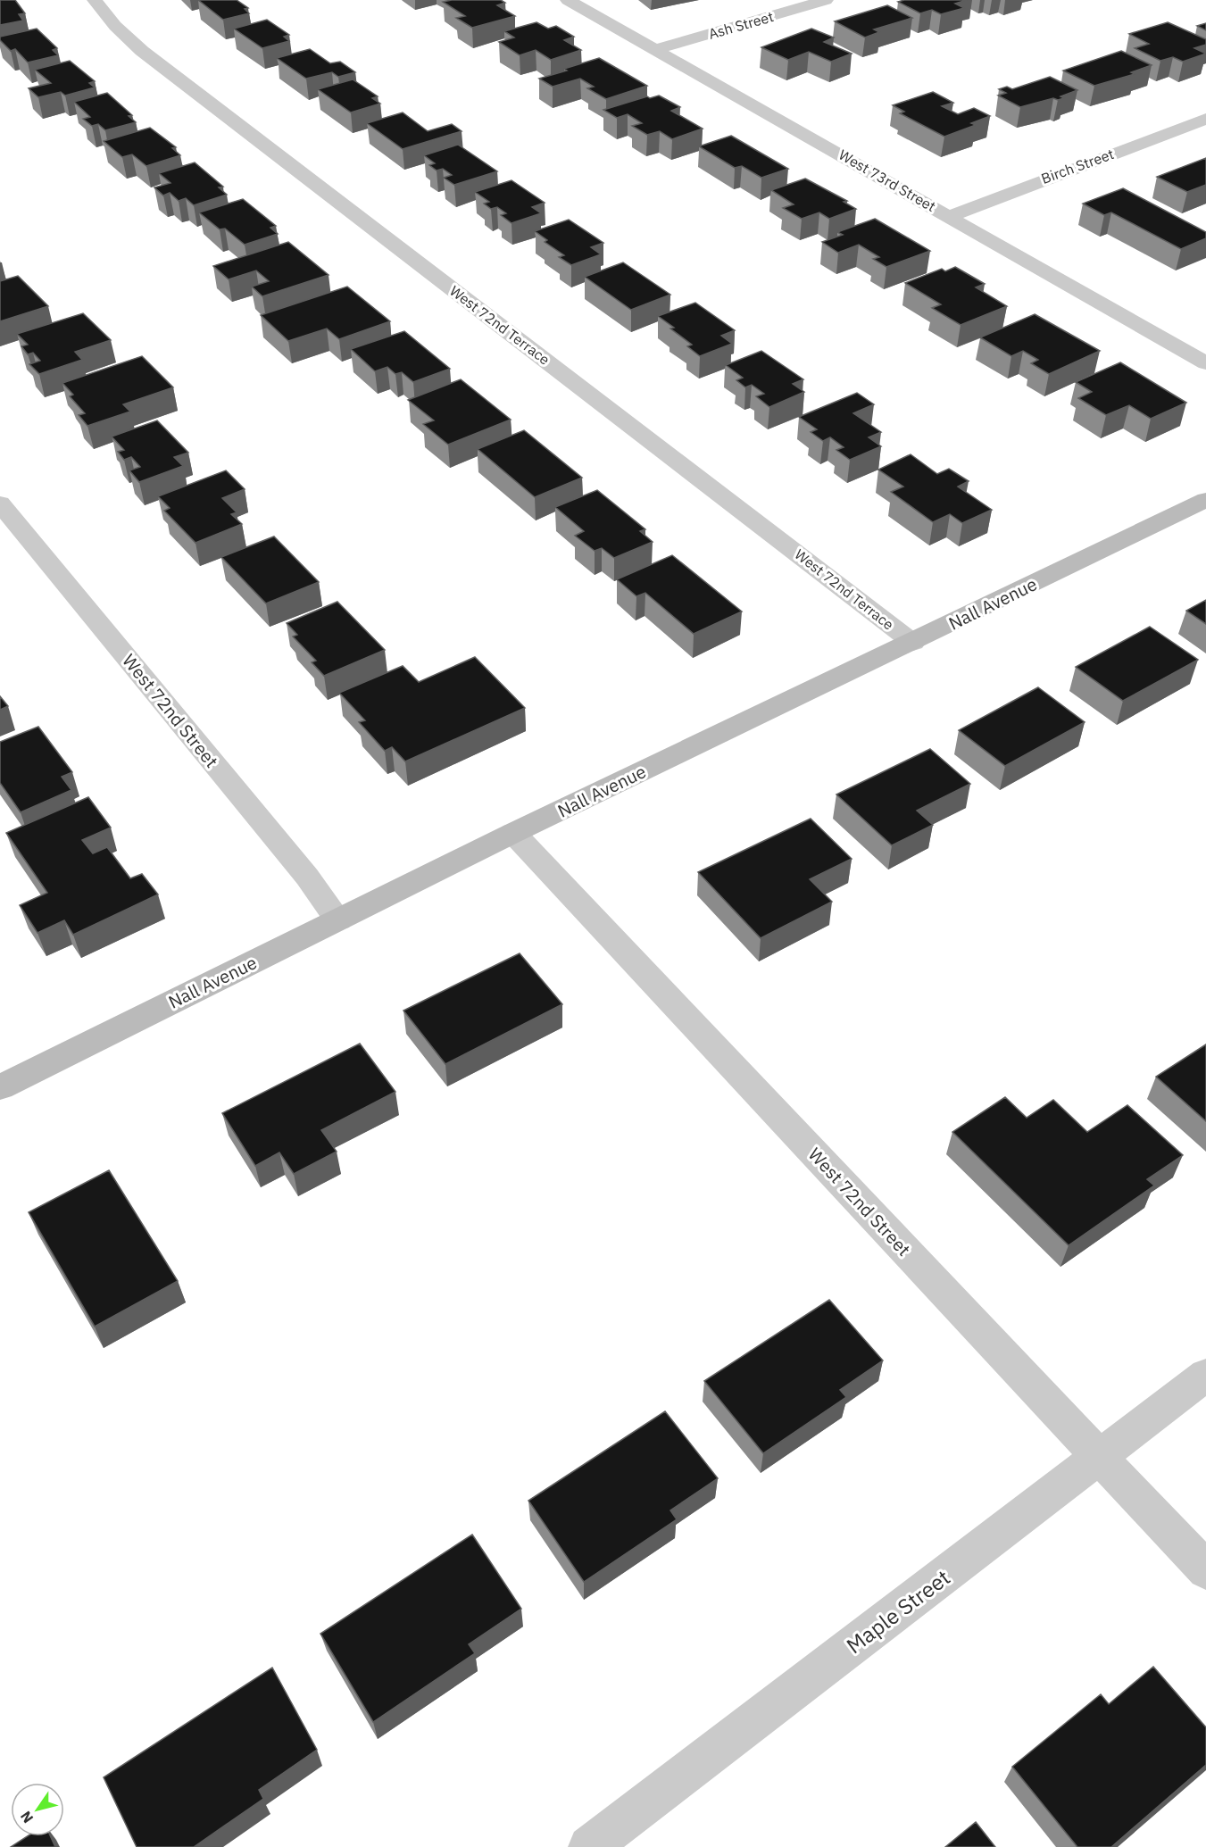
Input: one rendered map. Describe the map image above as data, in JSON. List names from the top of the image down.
{
  "streets": {
    "main road": ["Nall Avenue"],
    "street": [
      "Ash Street",
      "Birch Street",
      "West 73rd Street",
      "West 72nd Terrace",
      "West 72nd Street",
      "Maple Street"
    ]
  },
  "crossings": [
    ["Ash Street", "West 73rd Street"],
    ["Birch Street", "West 73rd Street"],
    ["West 72nd Terrace", "Nall Avenue"],
    ["Nall Avenue", "West 72nd Street"],
    ["West 72nd Street", "Maple Street"]
  ],
  "north": "bottom left"
}
